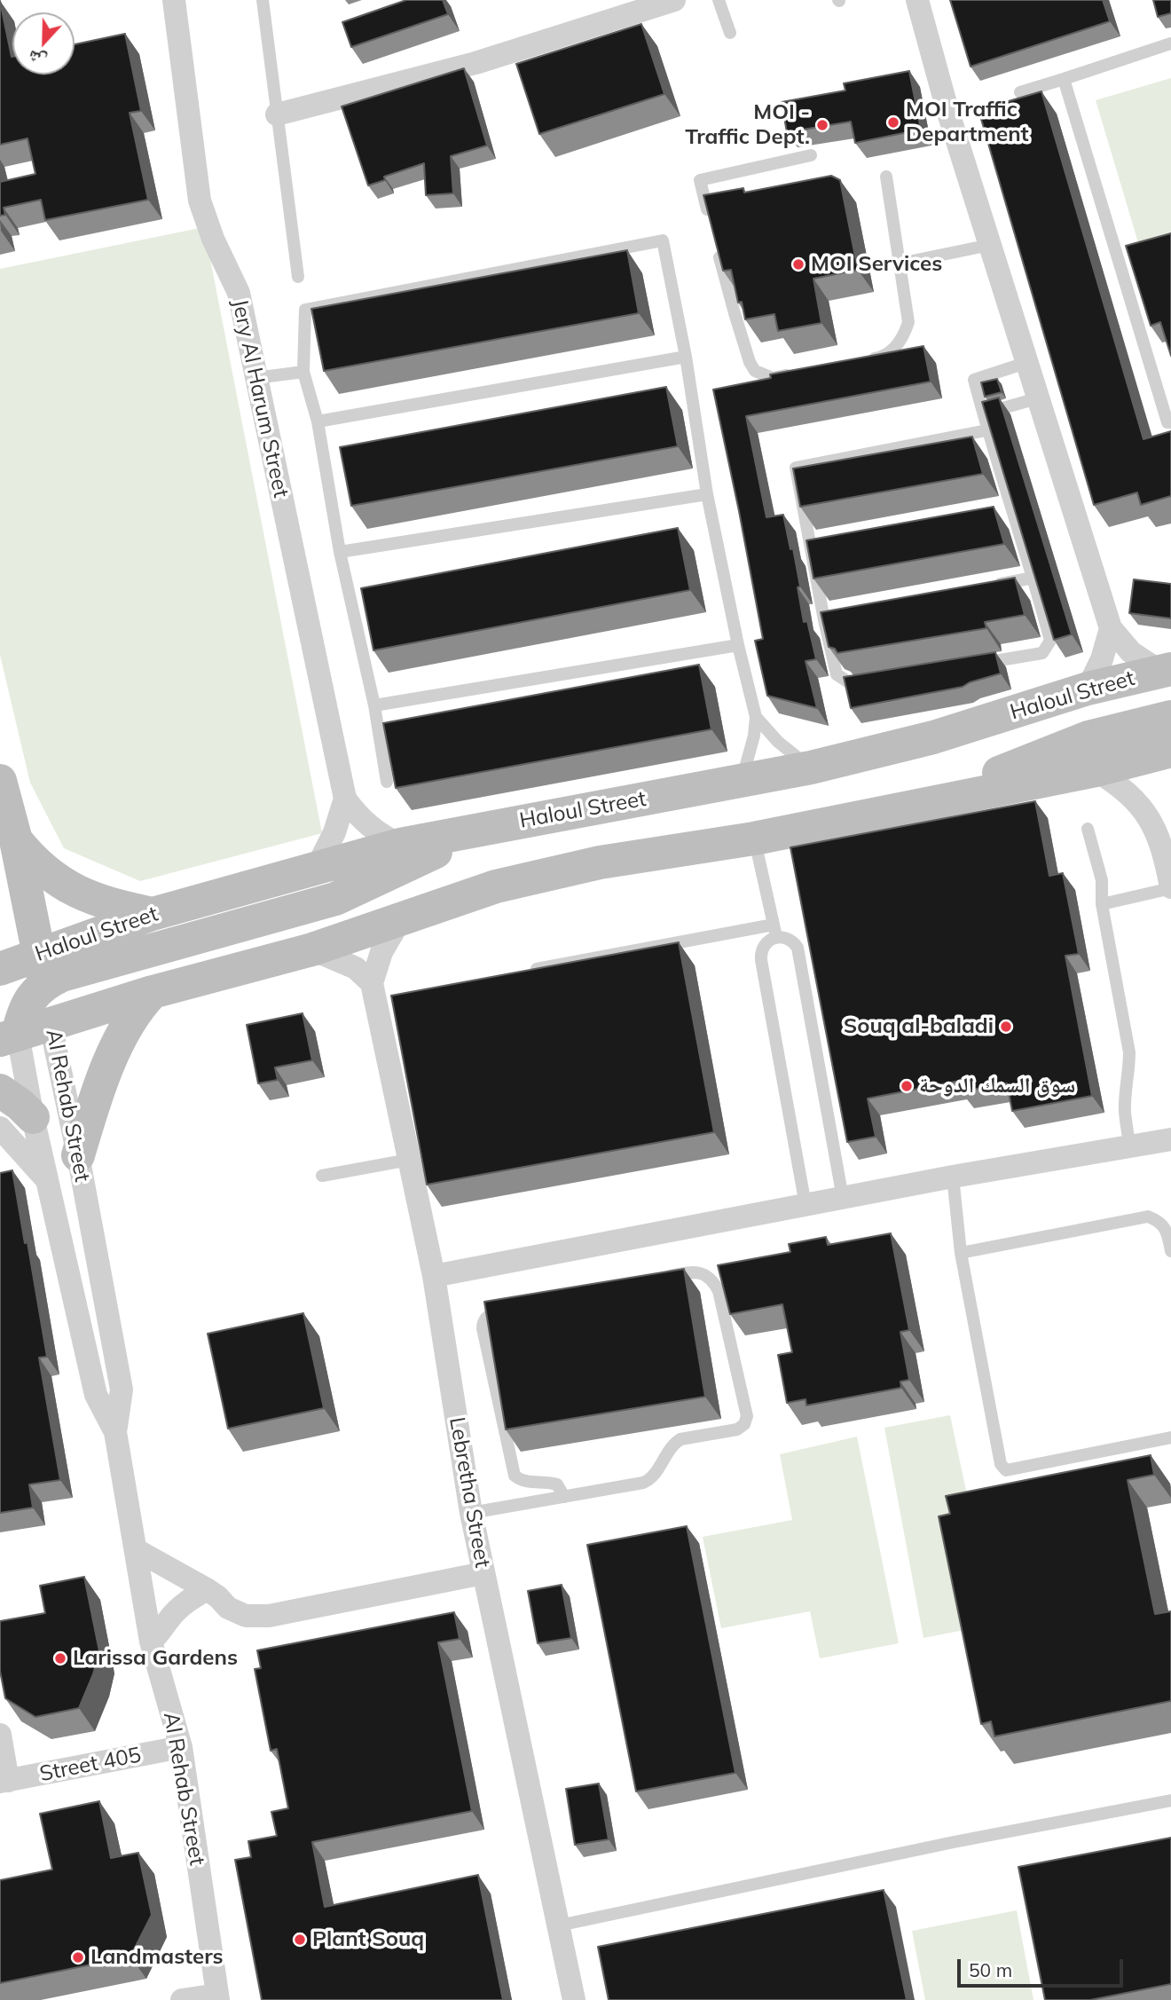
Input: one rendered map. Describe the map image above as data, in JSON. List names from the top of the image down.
{
  "streets": {
    "main road": ["Haloul Street", "Al Rehab Street"],
    "street": ["Jery Al Harum Street", "Lebretha Street", "Street 405"]
  },
  "crossings": [
    ["Jery Al Harum Street", "Haloul Street"],
    ["Haloul Street", "Al Rehab Street"],
    ["Al Rehab Street", "Street 405"]
  ],
  "places": [
    "MOI Traffic Department",
    "MOI - Traffic Dept.",
    "MOI Services",
    "Souq al-baladi",
    "سوق السمك الدوحة",
    "Larissa Gardens",
    "Plant Souq",
    "Landmasters"
  ],
  "scale_bar": "50 m",
  "north": "bottom"
}
